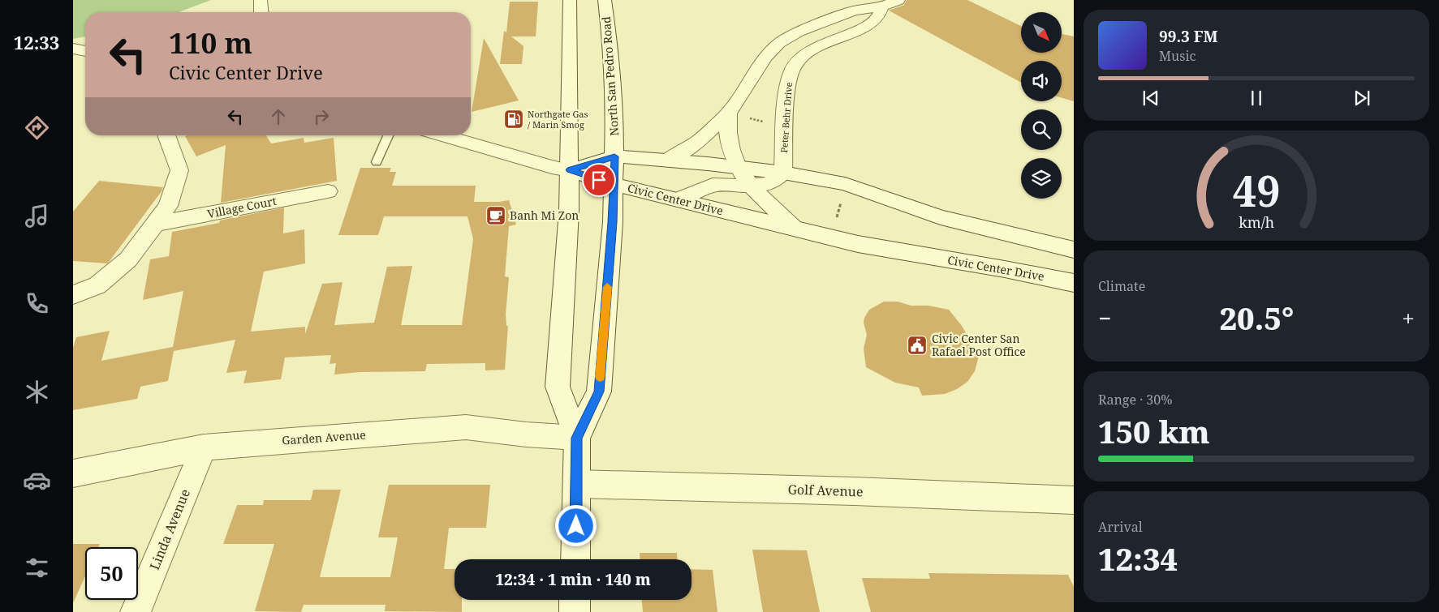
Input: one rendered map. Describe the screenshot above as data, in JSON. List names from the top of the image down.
{
  "streets": {
    "street": [
      "North San Pedro Road",
      "Peter Behr Drive",
      "Civic Center Drive",
      "Village Court",
      "Garden Avenue",
      "Golf Avenue",
      "Linda Avenue"
    ]
  },
  "crossings": [
    ["North San Pedro Road", "Civic Center Drive"],
    ["North San Pedro Road", "Garden Avenue"],
    ["North San Pedro Road", "Golf Avenue"],
    ["Garden Avenue", "Linda Avenue"]
  ],
  "places": {
    "fuel station": ["Northgate Gas / Marin Smog"],
    "cafe": ["Banh Mi Zon"],
    "public building": ["Civic Center San Rafael Post Office"]
  },
  "north": "bottom right",
  "page": {
    "tabs": "12:33",
    "turn": ["110 m", "Civic Center Drive"],
    "song": ["99.3 FM", "Music"],
    "tile": [
      "Climate",
      ["Range · 30%", "150 km"],
      ["Arrival", "12:34"]
    ],
    "heat": ["−", "20.5°", "+"],
    "limit": "50",
    "trip": "12:34 · 1 min · 140 m",
    "gauge": ["49", "km/h"]
  }
}
